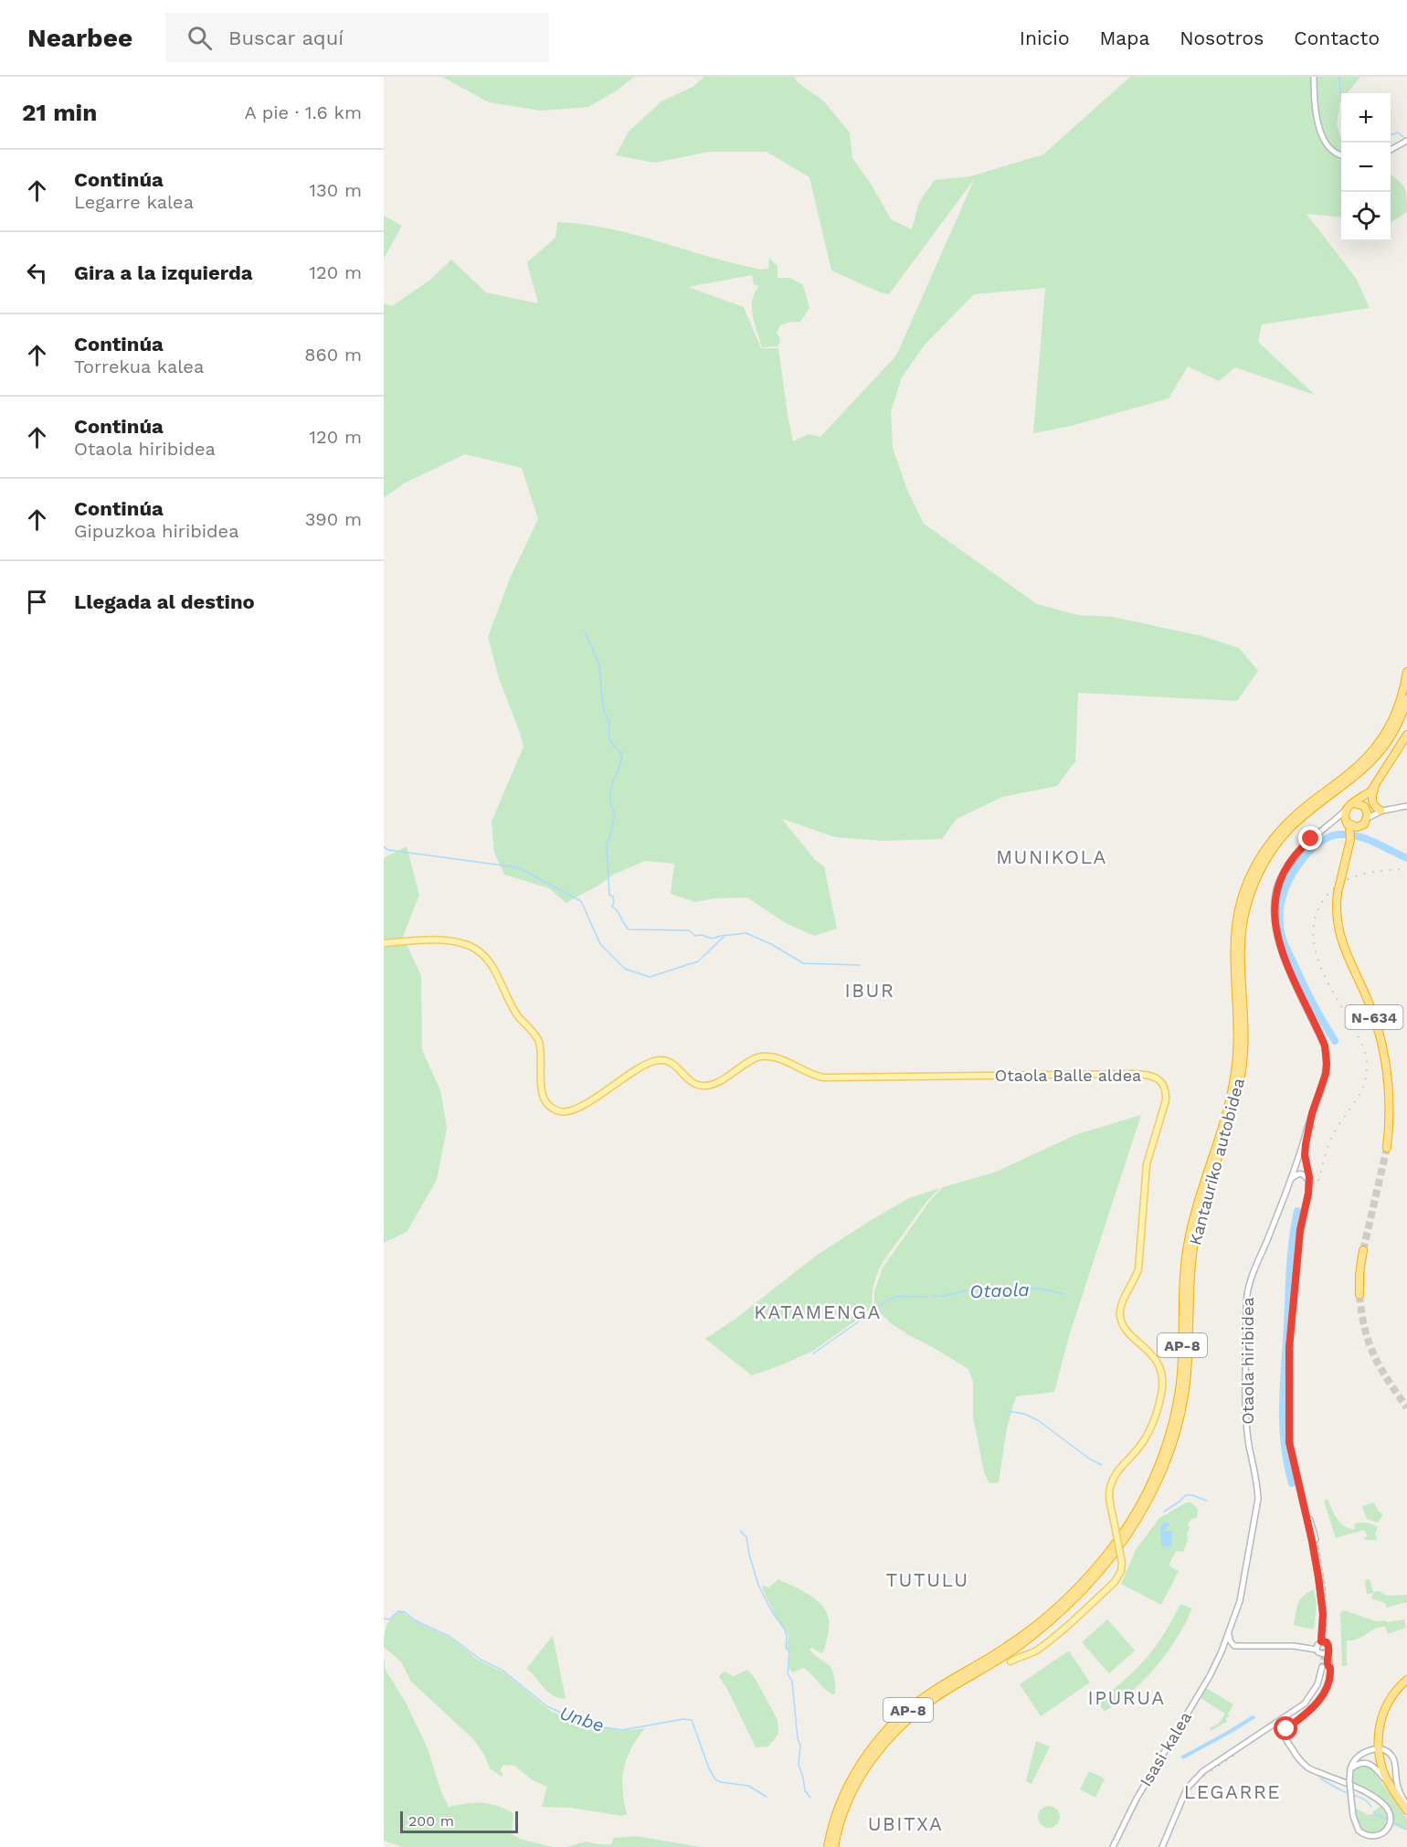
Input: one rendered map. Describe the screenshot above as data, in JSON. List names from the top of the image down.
{
  "streets": {
    "highway": ["N-634", "Kantauriko autobidea", "AP-8"],
    "main road": ["Otaola Balle aldea"],
    "street": ["Otaola hiribidea", "Isasi kalea"]
  },
  "crossings": [
    ["Kantauriko autobidea", "AP-8"],
    ["Otaola hiribidea", "Isasi kalea"]
  ],
  "districts": [
    "MUNIKOLA",
    "IBUR",
    "KATAMENGA",
    "TUTULU",
    "IPURUA",
    "LEGARRE",
    "UBITXA"
  ],
  "water": ["Otaola", "Unbe"],
  "scale_bar": "200 m",
  "page": {
    "header": "Nearbee",
    "search": "Buscar aquí",
    "nav": [
      "Inicio",
      "Mapa",
      "Nosotros",
      "Contacto"
    ],
    "heading": ["21 min", "A pie · 1.6 km"],
    "map_buttons": ["+", "−"],
    "list": [
      ["Continúa", "Legarre kalea", "130 m"],
      ["Gira a la izquierda", "120 m"],
      ["Continúa", "Torrekua kalea", "860 m"],
      ["Continúa", "Otaola hiribidea", "120 m"],
      ["Continúa", "Gipuzkoa hiribidea", "390 m"],
      "Llegada al destino"
    ],
    "scale": "200 m"
  }
}
